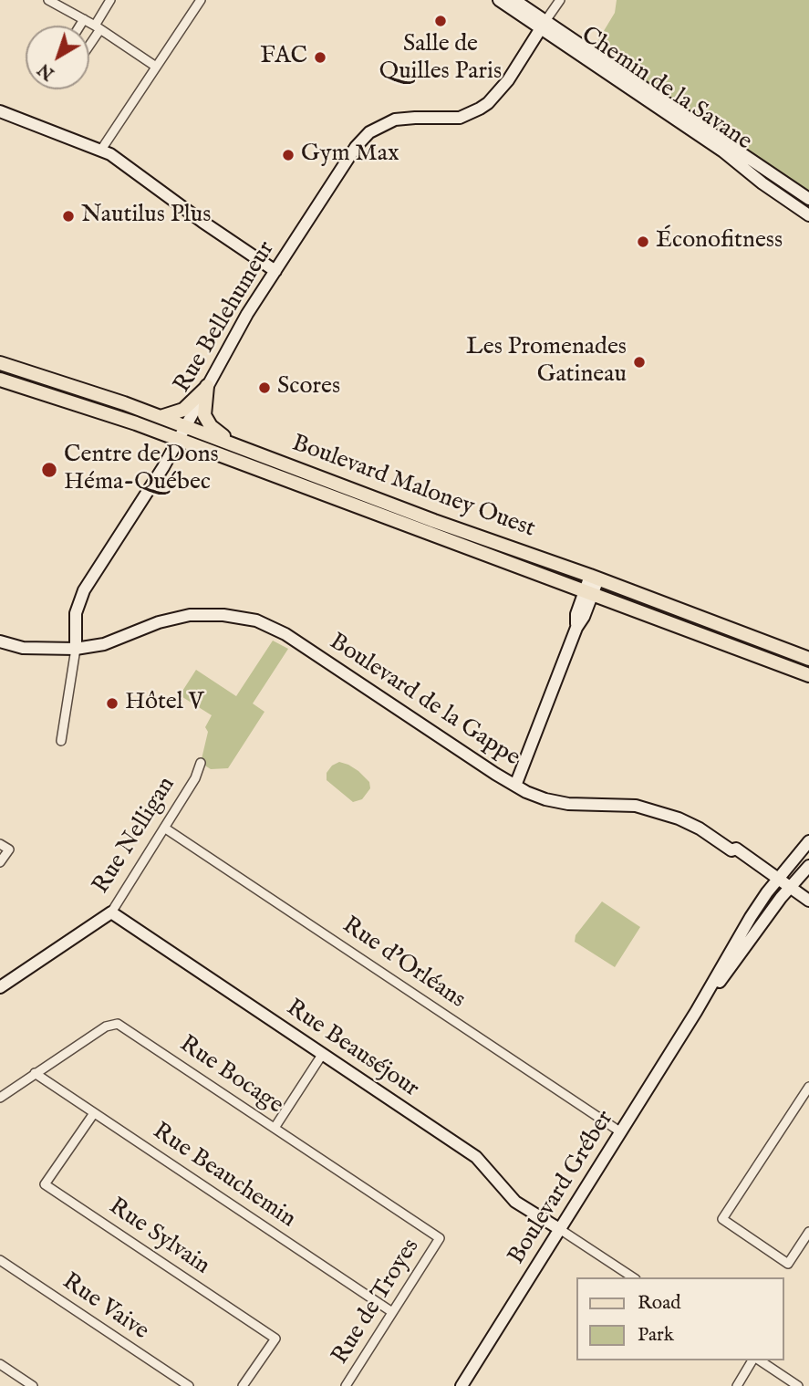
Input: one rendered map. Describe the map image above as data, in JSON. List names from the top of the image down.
{
  "streets": {
    "main road": ["Boulevard Maloney Ouest"],
    "street": [
      "Chemin de la Savane",
      "Rue Bellehumeur",
      "Boulevard de la Gappe",
      "Rue Nelligan",
      "Rue d'Orléans",
      "Rue Beauséjour",
      "Rue Bocage",
      "Rue Beauchemin",
      "Boulevard Gréber",
      "Rue Sylvain",
      "Rue de Troyes",
      "Rue Vaive"
    ]
  },
  "crossings": [
    ["Chemin de la Savane", "Rue Bellehumeur"],
    ["Rue Bellehumeur", "Boulevard Maloney Ouest"],
    ["Rue Bellehumeur", "Boulevard de la Gappe"],
    ["Boulevard de la Gappe", "Boulevard Gréber"],
    ["Rue Nelligan", "Rue d'Orléans"],
    ["Rue Nelligan", "Rue Beauséjour"],
    ["Rue d'Orléans", "Boulevard Gréber"],
    ["Rue Beauséjour", "Boulevard Gréber"],
    ["Rue Bocage", "Rue Beauchemin"],
    ["Rue Bocage", "Rue de Troyes"],
    ["Rue Beauchemin", "Rue Sylvain"],
    ["Rue Beauchemin", "Rue de Troyes"]
  ],
  "places": [
    "Salle de Quilles Paris",
    "FAC",
    "Gym Max",
    "Nautilus Plus",
    "Éconofitness",
    "Les Promenades Gatineau",
    "Scores",
    "Centre de Dons Héma-Québec",
    "Hôtel V"
  ],
  "legend": ["Road", "Park"],
  "north": "bottom left"
}
